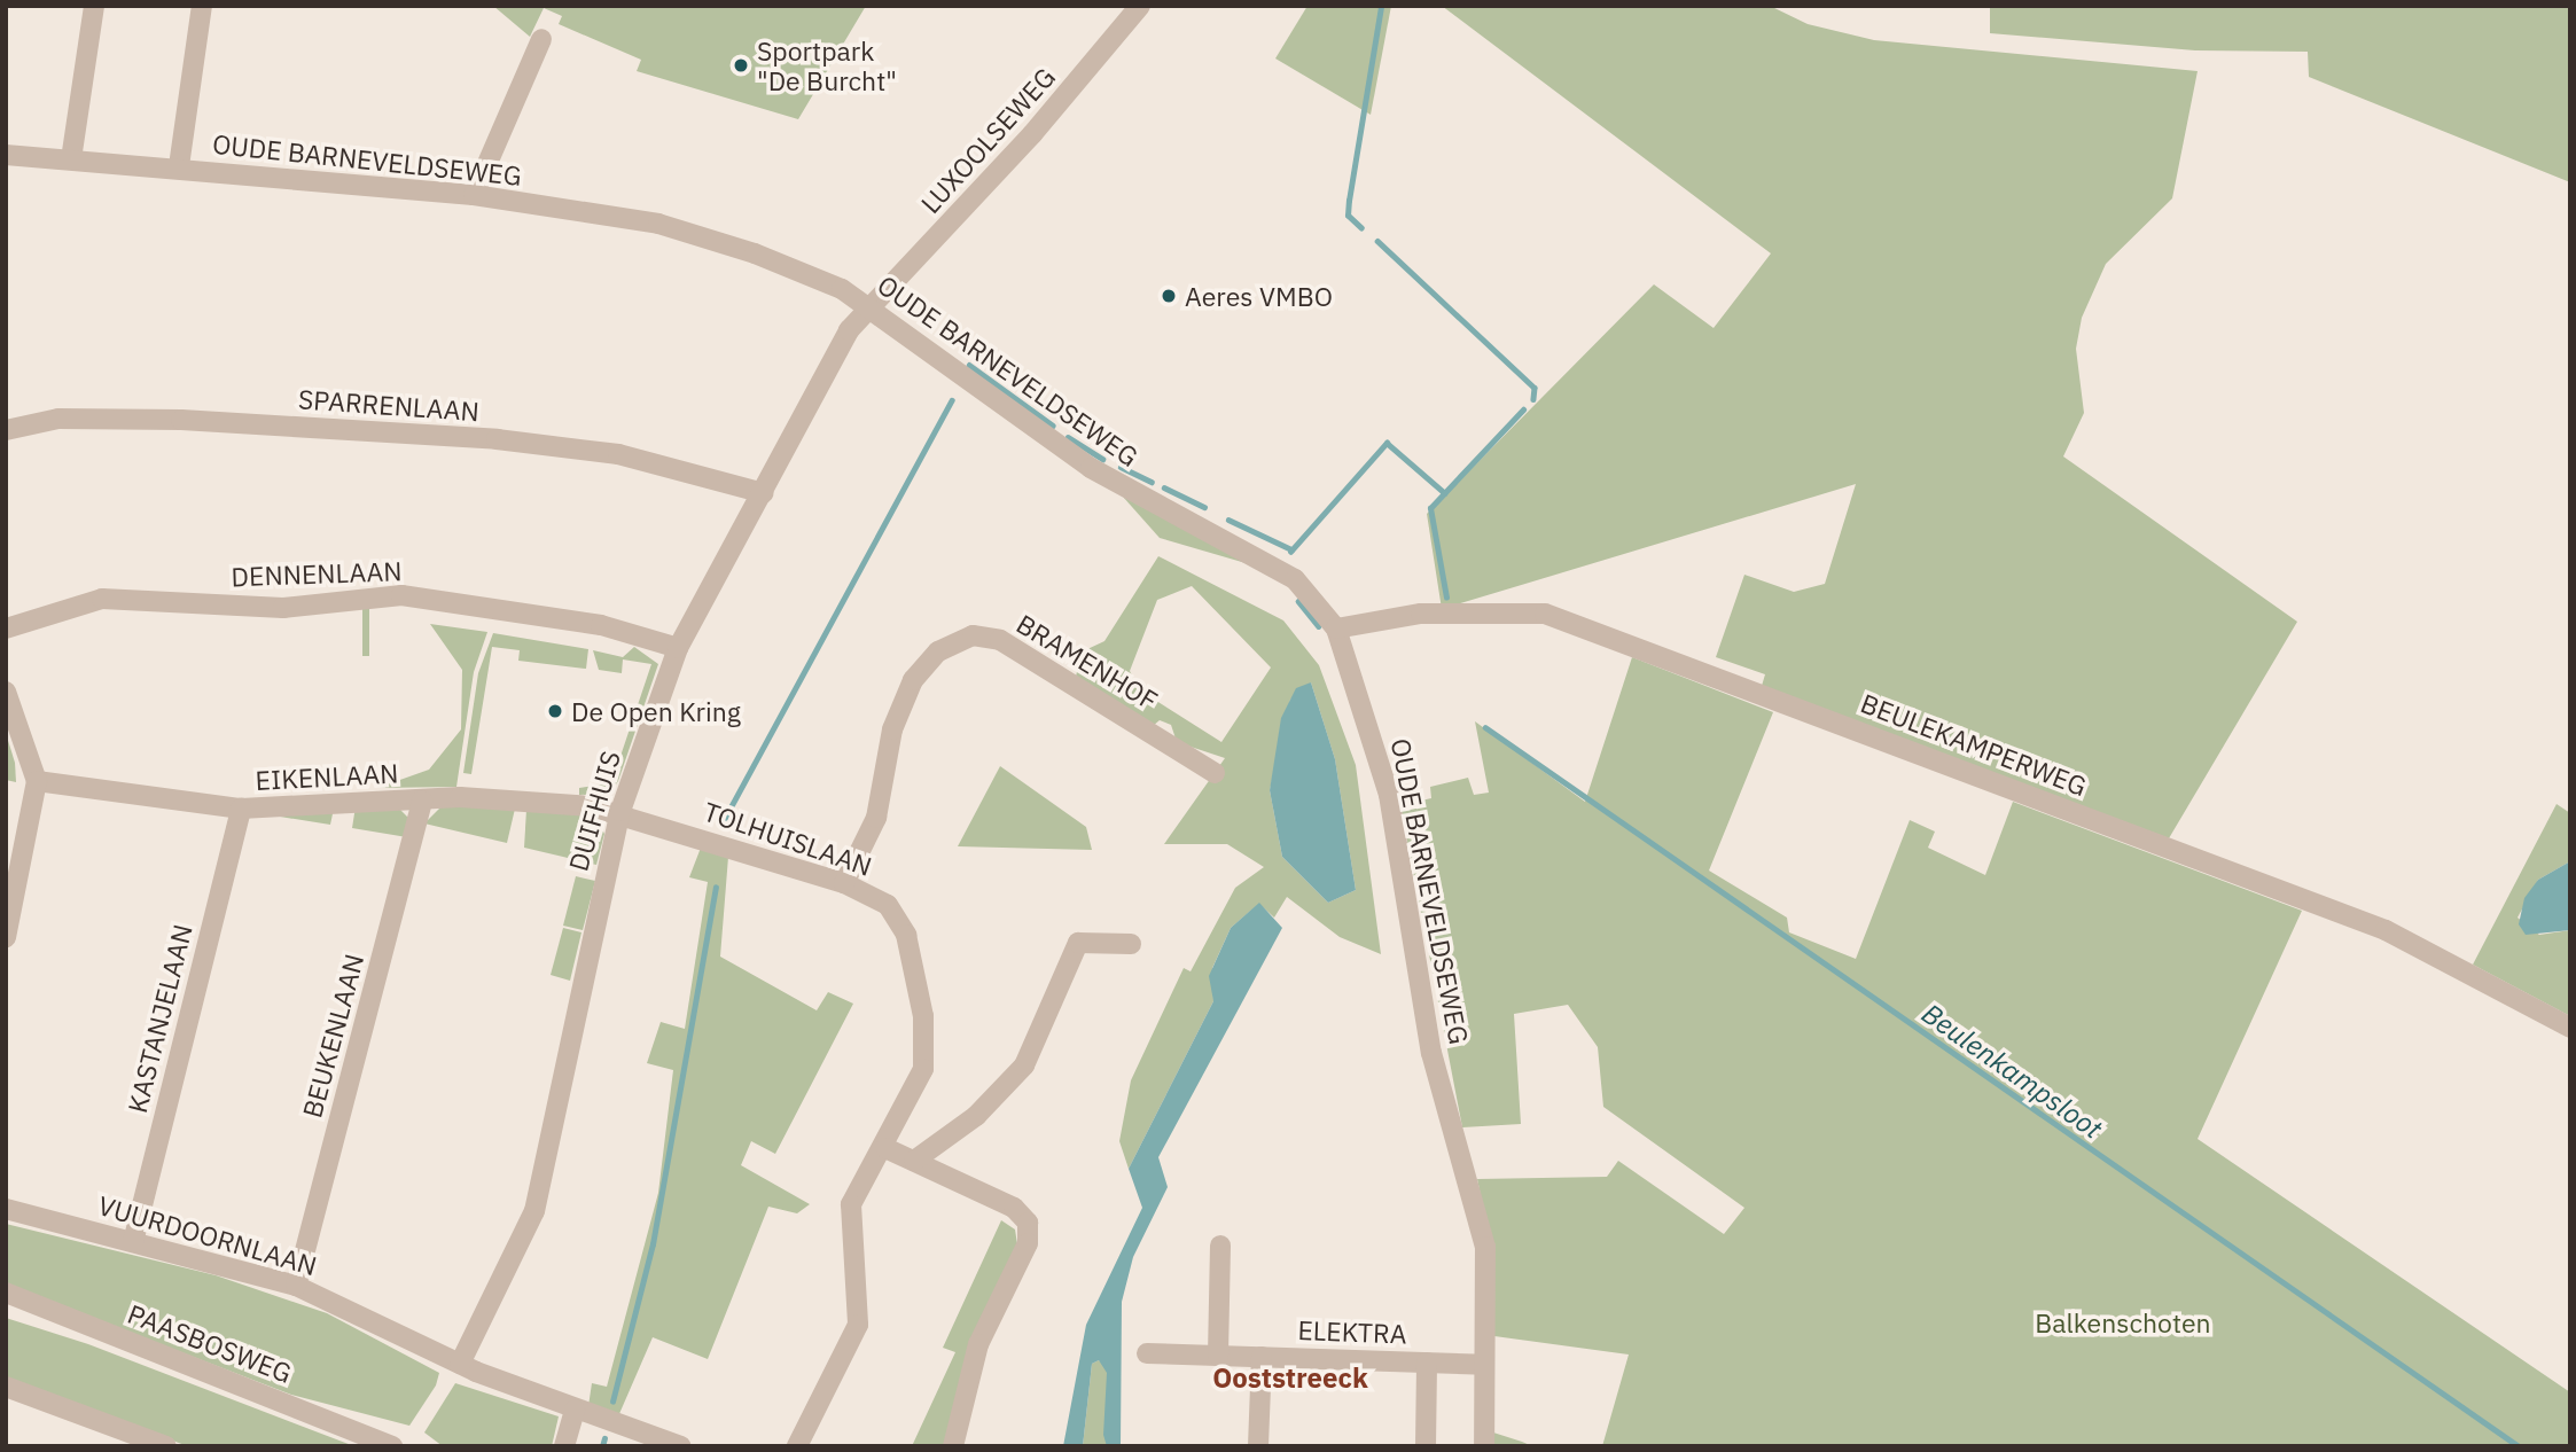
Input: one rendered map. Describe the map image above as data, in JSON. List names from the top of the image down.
{
  "streets": {
    "street": [
      "LUXOOLSEWEG",
      "OUDE BARNEVELDSEWEG",
      "SPARRENLAAN",
      "DENNENLAAN",
      "BRAMENHOF",
      "BEULEKAMPERWEG",
      "EIKENLAAN",
      "DUIFHUIS",
      "TOLHUISLAAN",
      "KASTANJELAAN",
      "BEUKENLAAN",
      "VUURDOORNLAAN",
      "ELEKTRA",
      "PAASBOSWEG"
    ]
  },
  "crossings": [
    ["LUXOOLSEWEG", "OUDE BARNEVELDSEWEG"],
    ["LUXOOLSEWEG", "DUIFHUIS"],
    ["OUDE BARNEVELDSEWEG", "BEULEKAMPERWEG"],
    ["OUDE BARNEVELDSEWEG", "DUIFHUIS"],
    ["OUDE BARNEVELDSEWEG", "ELEKTRA"],
    ["SPARRENLAAN", "DUIFHUIS"],
    ["DENNENLAAN", "DUIFHUIS"],
    ["BRAMENHOF", "TOLHUISLAAN"],
    ["EIKENLAAN", "DUIFHUIS"],
    ["EIKENLAAN", "TOLHUISLAAN"],
    ["EIKENLAAN", "KASTANJELAAN"],
    ["EIKENLAAN", "BEUKENLAAN"],
    ["DUIFHUIS", "TOLHUISLAAN"],
    ["DUIFHUIS", "VUURDOORNLAAN"],
    ["KASTANJELAAN", "VUURDOORNLAAN"],
    ["BEUKENLAAN", "VUURDOORNLAAN"]
  ],
  "districts": ["Ooststreeck"],
  "water": ["Beulenkampsloot"],
  "parks": ["Balkenschoten"],
  "places": ["Sportpark \"De Burcht\"", "Aeres VMBO", "De Open Kring"]
}
